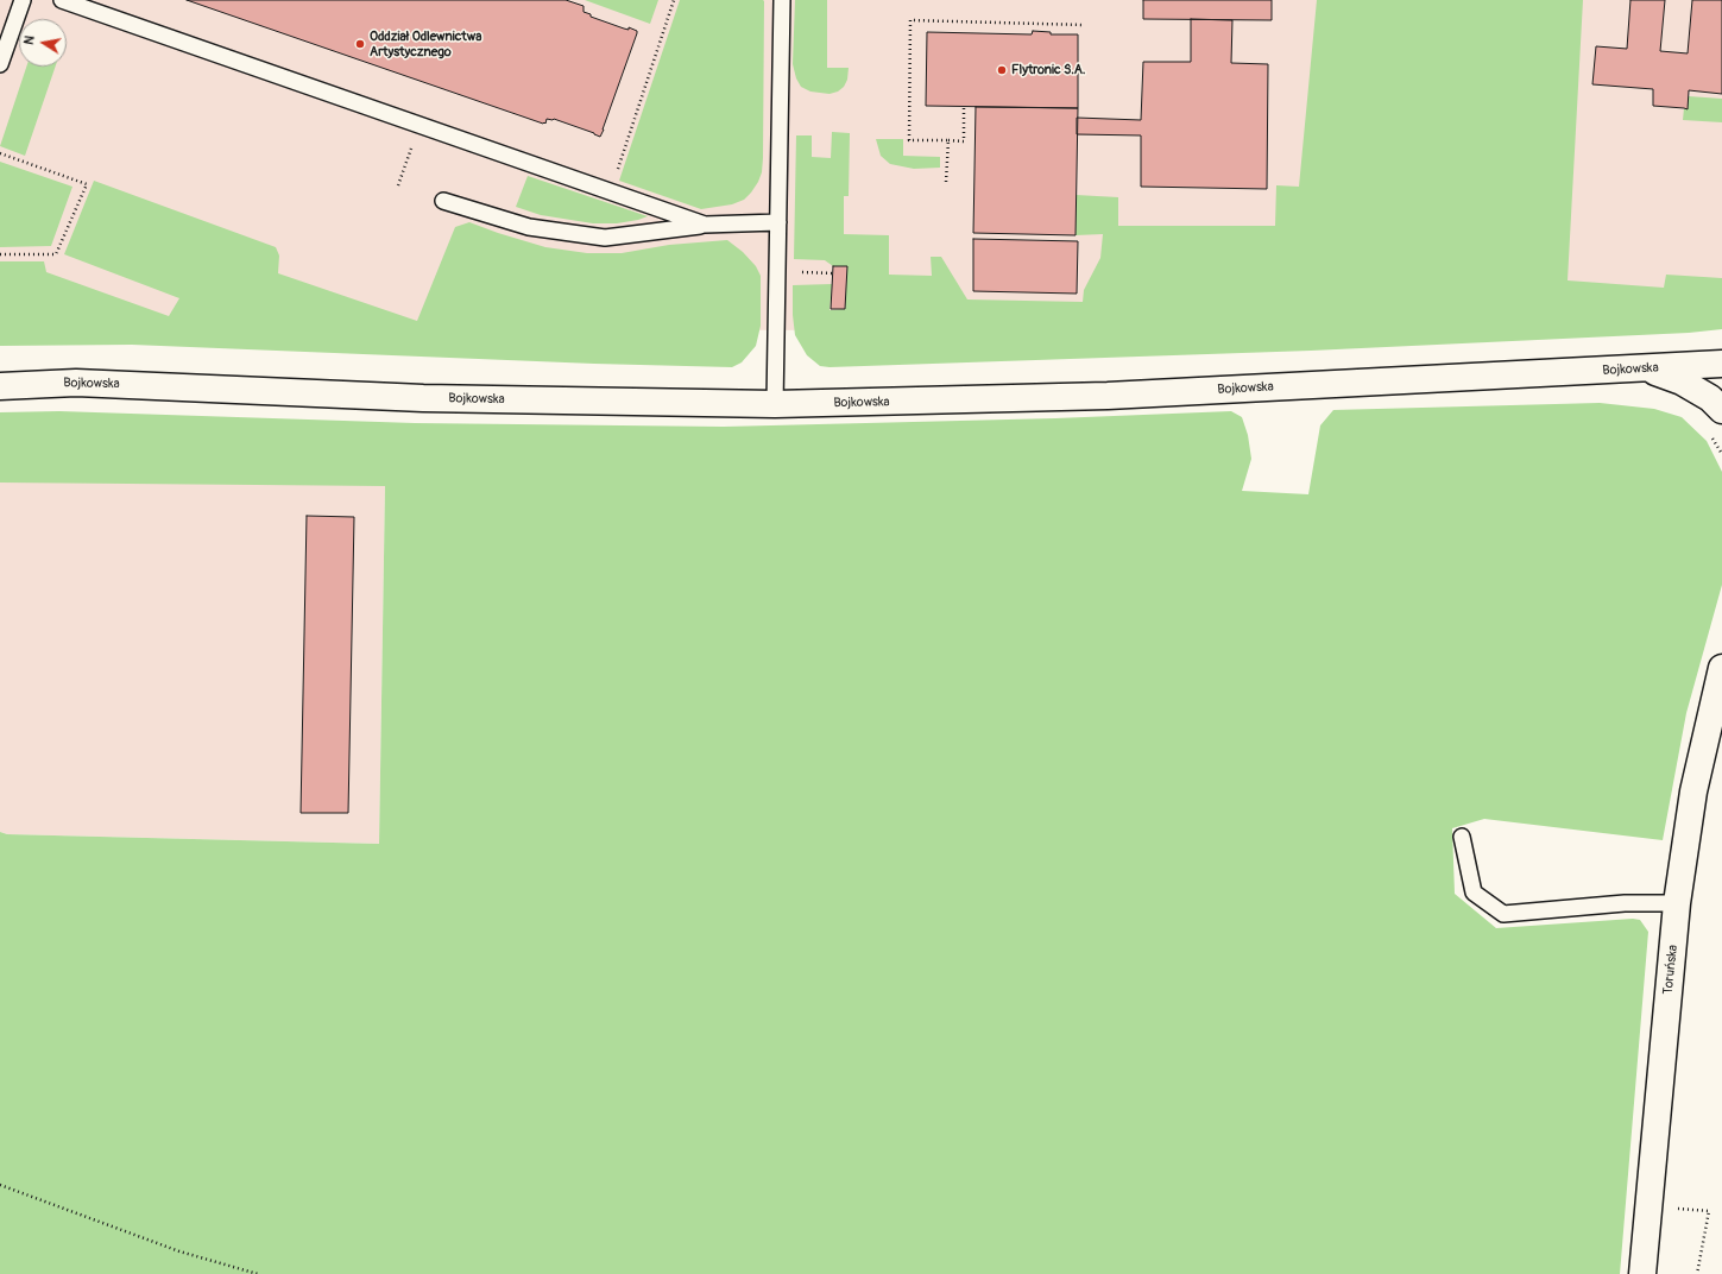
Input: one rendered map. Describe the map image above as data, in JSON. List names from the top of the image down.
{
  "streets": {
    "street": ["Bojkowska", "Toruńska"]
  },
  "places": ["Oddział Odlewnictwa Artystycznego", "Flytronic S.A."],
  "north": "left"
}
